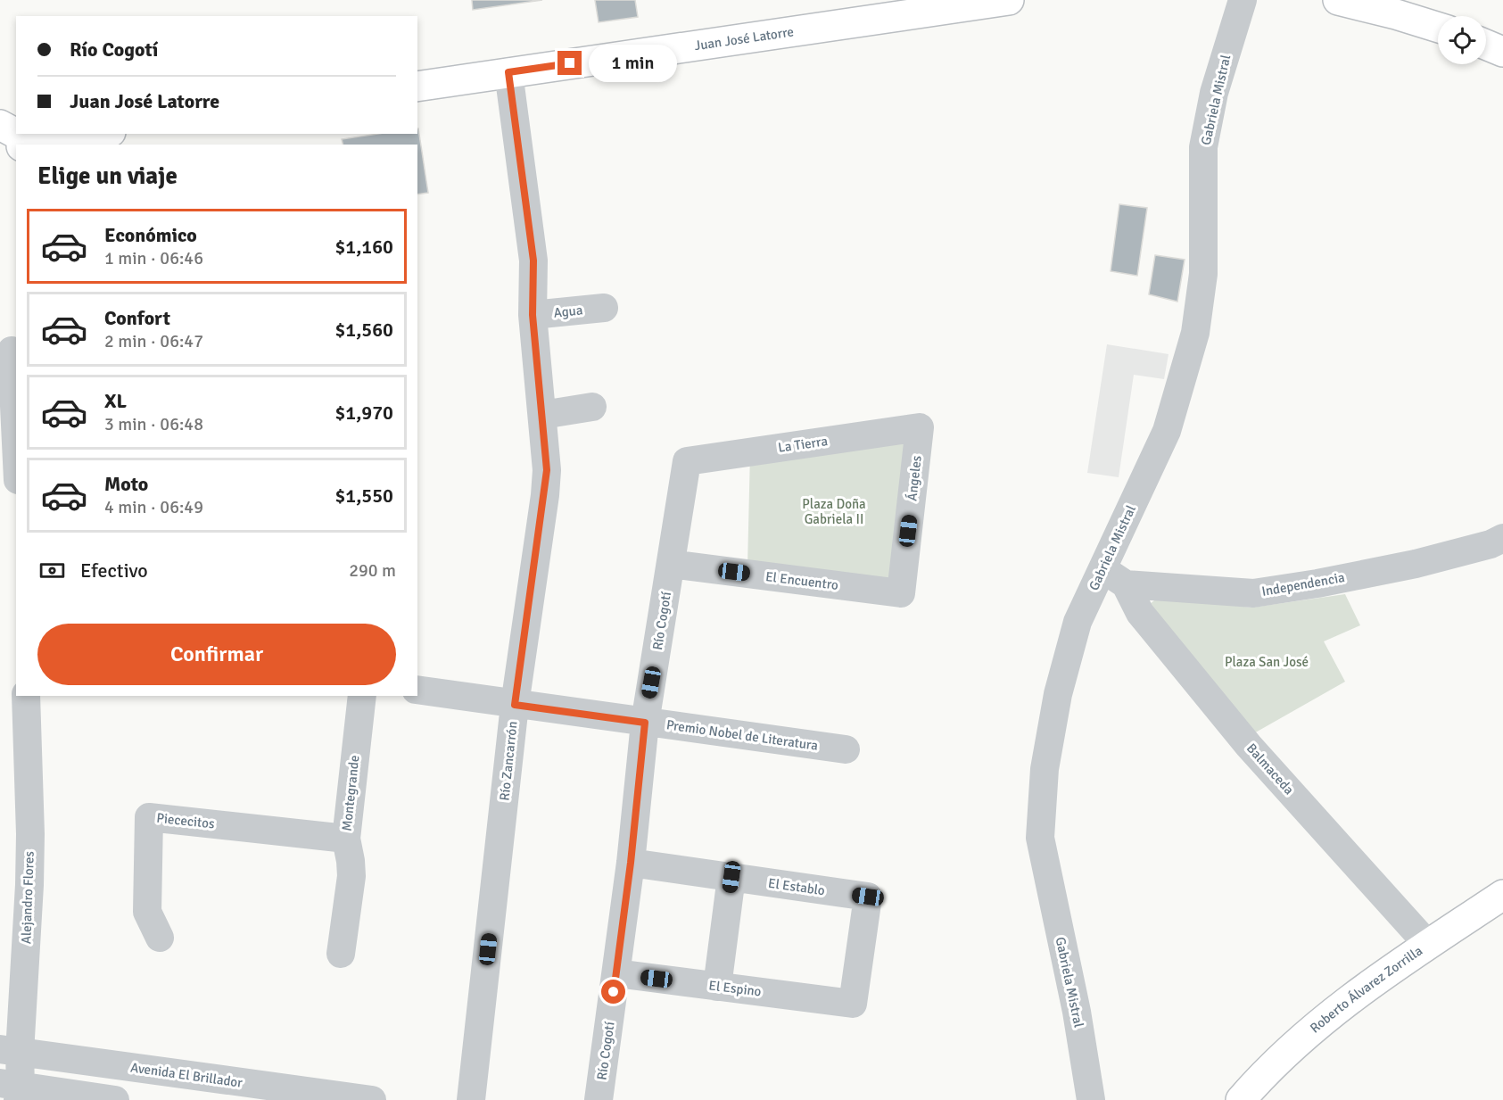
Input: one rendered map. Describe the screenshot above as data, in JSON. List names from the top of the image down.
{
  "streets": {
    "main road": ["Juan José Latorre", "Roberto Álvarez Zorrilla"],
    "street": [
      "Gabriela Mistral",
      "Agua",
      "La Tierra",
      "Ángeles",
      "El Encuentro",
      "Independencia",
      "Río Cogotí",
      "Premio Nobel de Literatura",
      "Río Zancarrón",
      "Balmaceda",
      "Montegrande",
      "Piececitos",
      "El Establo",
      "Alejandro Flores",
      "El Espino",
      "Avenida El Brillador"
    ]
  },
  "crossings": [
    ["Juan José Latorre", "Río Zancarrón"],
    ["Gabriela Mistral", "Independencia"],
    ["Gabriela Mistral", "Balmaceda"],
    ["Agua", "Río Zancarrón"],
    ["La Tierra", "Ángeles"],
    ["La Tierra", "Río Cogotí"],
    ["Ángeles", "El Encuentro"],
    ["El Encuentro", "Río Cogotí"],
    ["Independencia", "Balmaceda"],
    ["Río Cogotí", "Premio Nobel de Literatura"],
    ["Río Cogotí", "El Establo"],
    ["Río Cogotí", "El Espino"],
    ["Premio Nobel de Literatura", "Río Zancarrón"],
    ["Balmaceda", "Roberto Álvarez Zorrilla"],
    ["Montegrande", "Piececitos"],
    ["El Establo", "El Espino"],
    ["Alejandro Flores", "Avenida El Brillador"]
  ],
  "parks": ["Plaza Doña Gabriela II", "Plaza San José"],
  "page": {
    "banner": ["Río Cogotí", "Juan José Latorre"],
    "bubble": "1 min",
    "heading": "Elige un viaje",
    "list": [
      {
        "name": "Económico",
        "note": "1 min · 06:46",
        "value": "$1,160"
      },
      {
        "name": "Confort",
        "note": "2 min · 06:47",
        "value": "$1,560"
      },
      {
        "name": "XL",
        "note": "3 min · 06:48",
        "value": "$1,970"
      },
      {
        "name": "Moto",
        "note": "4 min · 06:49",
        "value": "$1,550"
      }
    ],
    "pay": ["Efectivo", "290 m"],
    "buttons": "Confirmar"
  }
}
